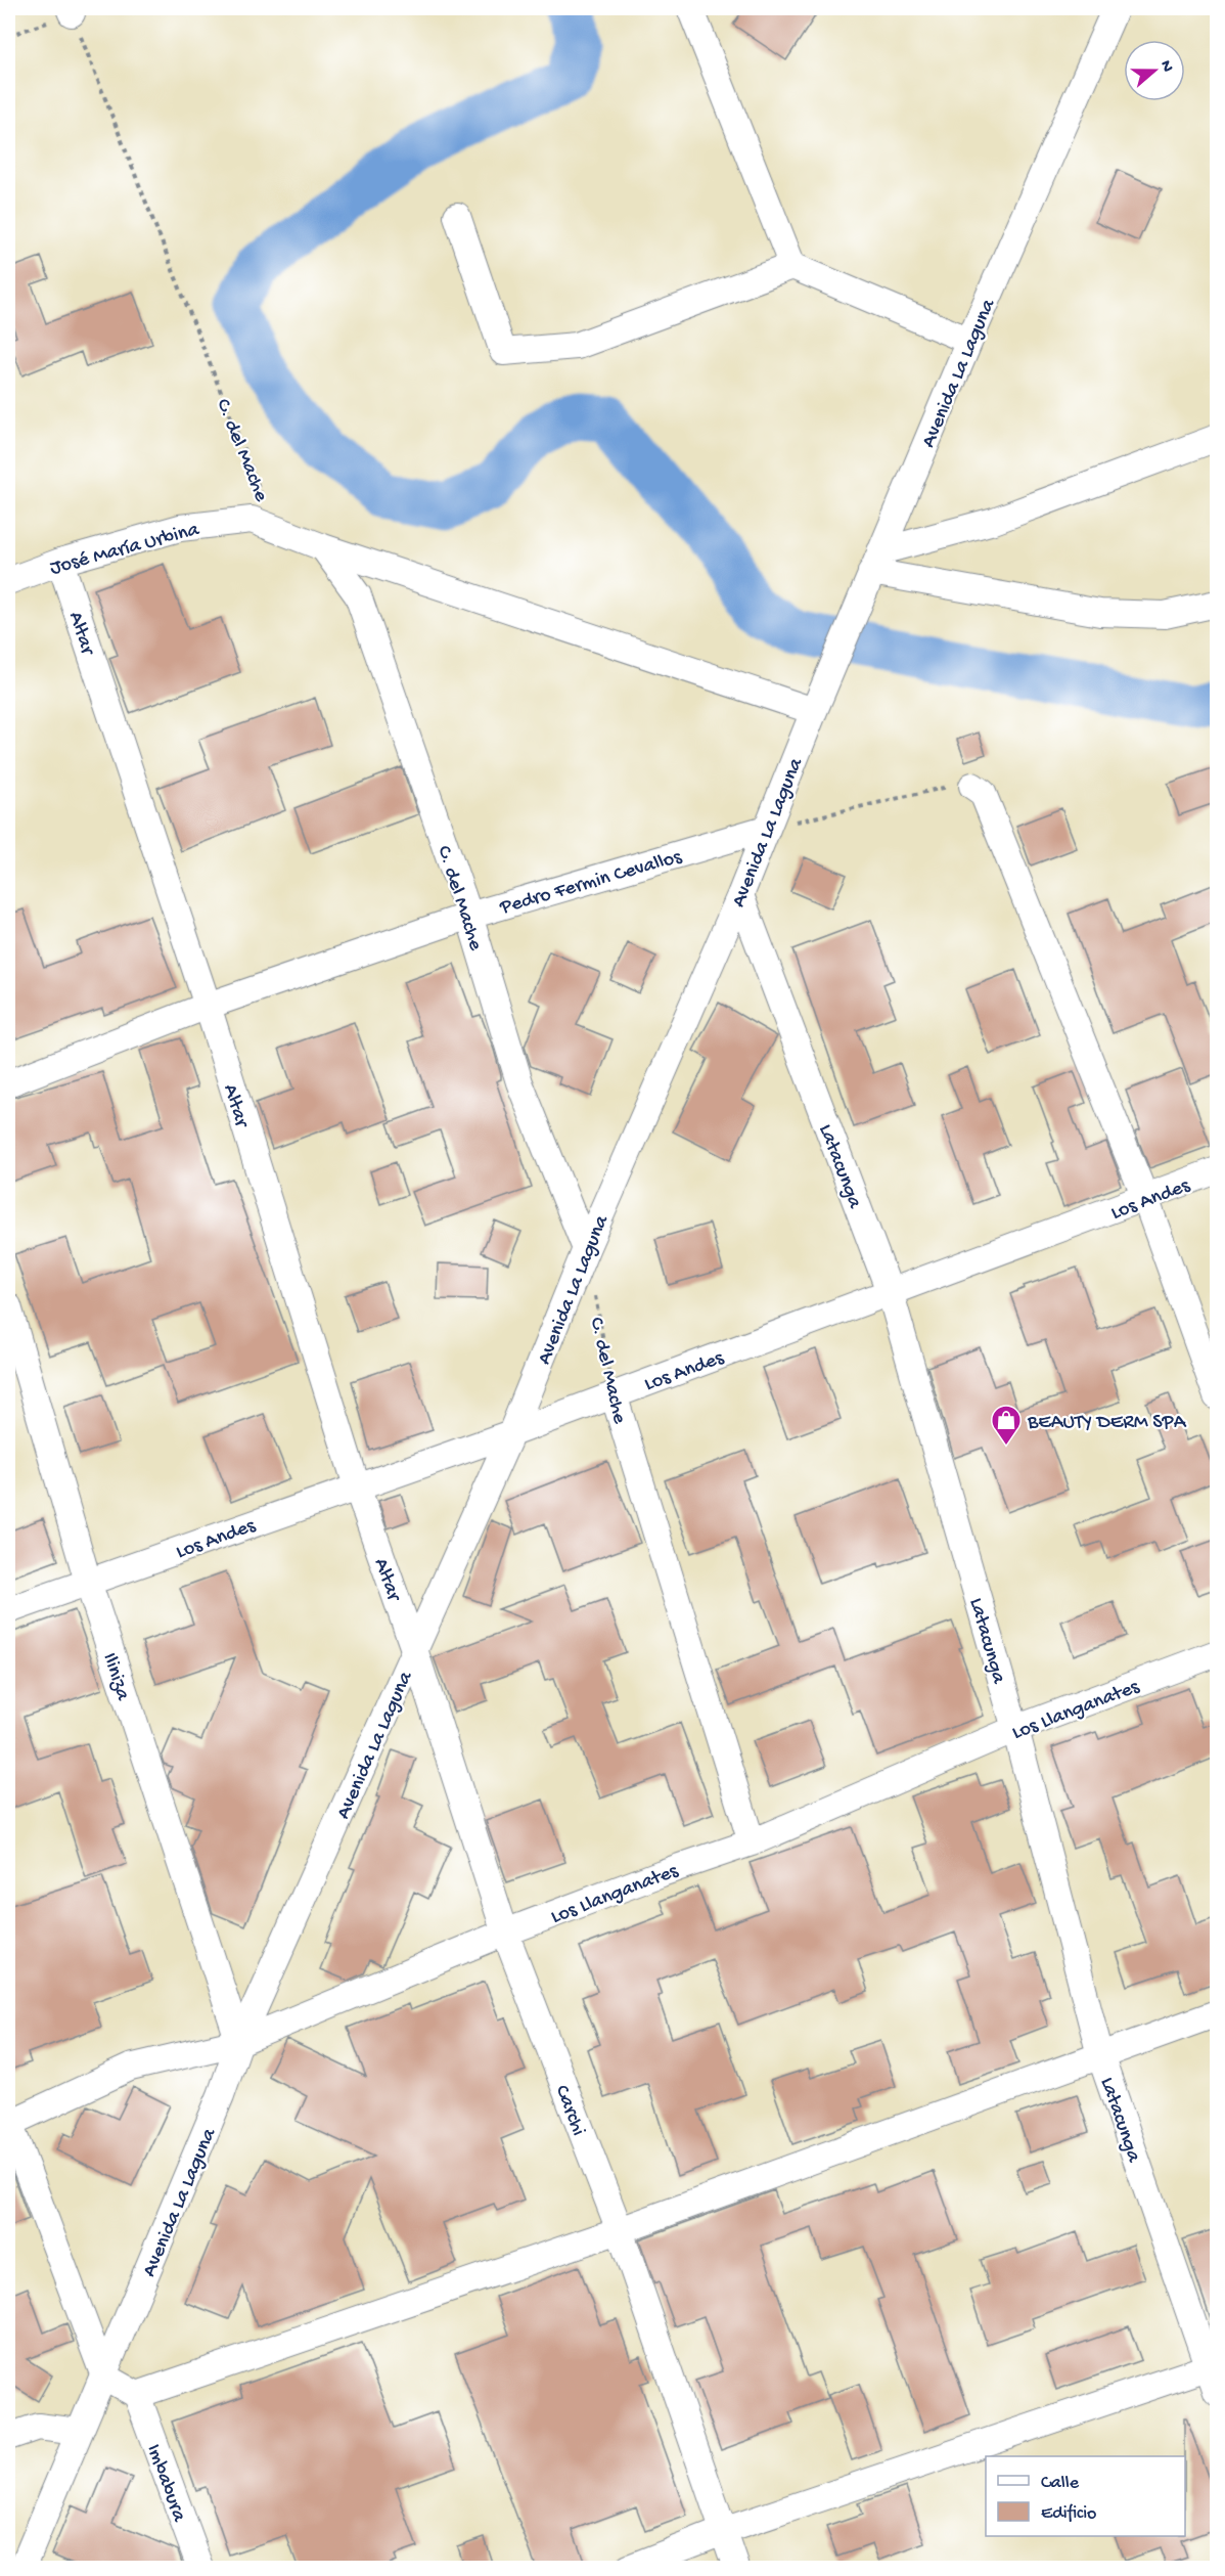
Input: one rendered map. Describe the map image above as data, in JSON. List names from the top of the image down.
{
  "streets": {
    "street": [
      "Avenida La Laguna",
      "C. del Mache",
      "José María Urbina",
      "Altar",
      "Pedro Fermin Cevallos",
      "Latacunga",
      "Los Andes",
      "Iliniza",
      "Los Llanganates",
      "Carchi",
      "Imbabura"
    ]
  },
  "crossings": [
    ["Avenida La Laguna", "C. del Mache"],
    ["Avenida La Laguna", "Altar"],
    ["Avenida La Laguna", "Pedro Fermin Cevallos"],
    ["Avenida La Laguna", "Latacunga"],
    ["Avenida La Laguna", "Los Andes"],
    ["Avenida La Laguna", "Iliniza"],
    ["Avenida La Laguna", "Los Llanganates"],
    ["Avenida La Laguna", "Carchi"],
    ["C. del Mache", "José María Urbina"],
    ["C. del Mache", "Pedro Fermin Cevallos"],
    ["C. del Mache", "Los Andes"],
    ["C. del Mache", "Los Llanganates"],
    ["José María Urbina", "Altar"],
    ["Altar", "Pedro Fermin Cevallos"],
    ["Altar", "Los Andes"],
    ["Altar", "Carchi"],
    ["Latacunga", "Los Andes"],
    ["Latacunga", "Los Llanganates"],
    ["Los Andes", "Iliniza"],
    ["Iliniza", "Los Llanganates"],
    ["Los Llanganates", "Carchi"]
  ],
  "places": {
    "shop": ["BEAUTY DERM SPA"]
  },
  "legend": ["Calle", "Edificio"],
  "north": "right"
}
